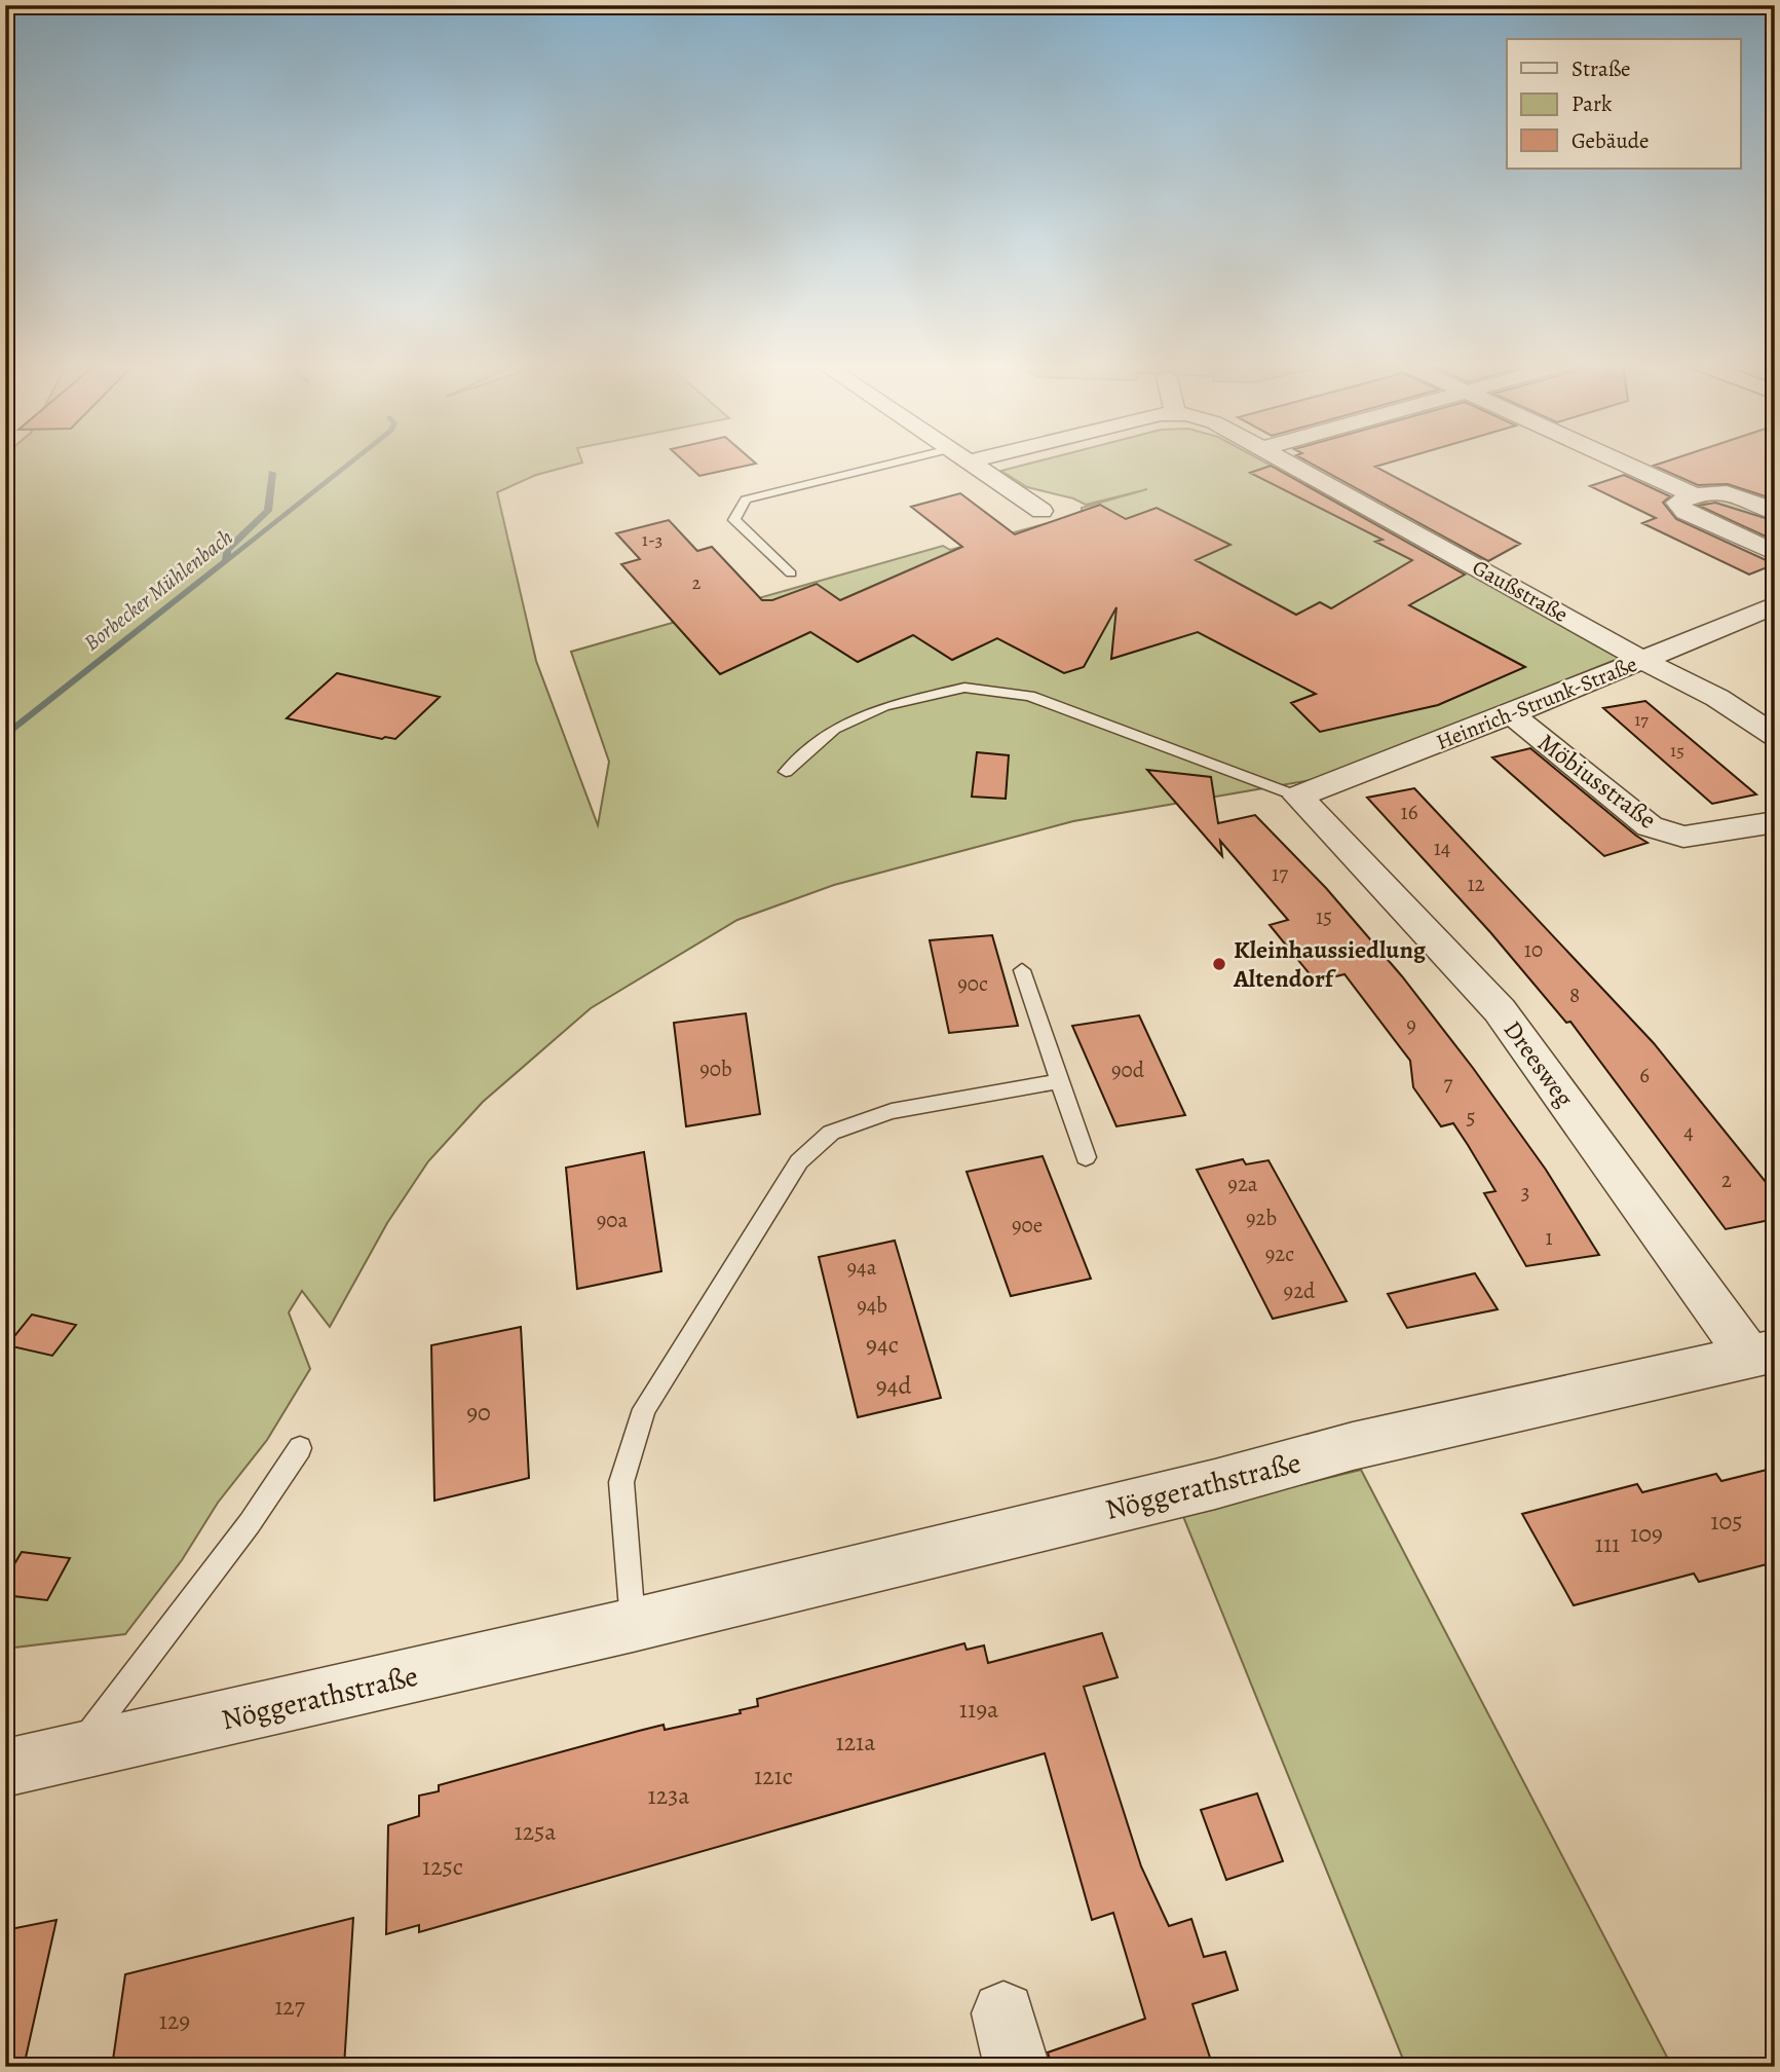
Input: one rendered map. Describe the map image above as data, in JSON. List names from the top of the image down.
{
  "streets": {
    "street": [
      "Gaußstraße",
      "Heinrich-Strunk-Straße",
      "Möbiusstraße",
      "Dreesweg",
      "Nöggerathstraße"
    ]
  },
  "crossings": [
    ["Gaußstraße", "Heinrich-Strunk-Straße"],
    ["Heinrich-Strunk-Straße", "Möbiusstraße"],
    ["Heinrich-Strunk-Straße", "Dreesweg"],
    ["Dreesweg", "Nöggerathstraße"]
  ],
  "water": ["Borbecker Mühlenbach"],
  "places": ["Kleinhaussiedlung Altendorf"],
  "house_numbers": [
    "1-3",
    "2",
    "17",
    "15",
    "16",
    "14",
    "17",
    "12",
    "15",
    "10",
    "90c",
    "8",
    "9",
    "90b",
    "90d",
    "6",
    "7",
    "5",
    "4",
    "2",
    "92a",
    "3",
    "92b",
    "90a",
    "90e",
    "1",
    "92c",
    "94a",
    "92d",
    "94b",
    "94c",
    "94d",
    "90",
    "105",
    "109",
    "111",
    "119a",
    "121a",
    "121c",
    "123a",
    "125a",
    "125c",
    "127",
    "129"
  ],
  "legend": ["Straße", "Park", "Gebäude"]
}
